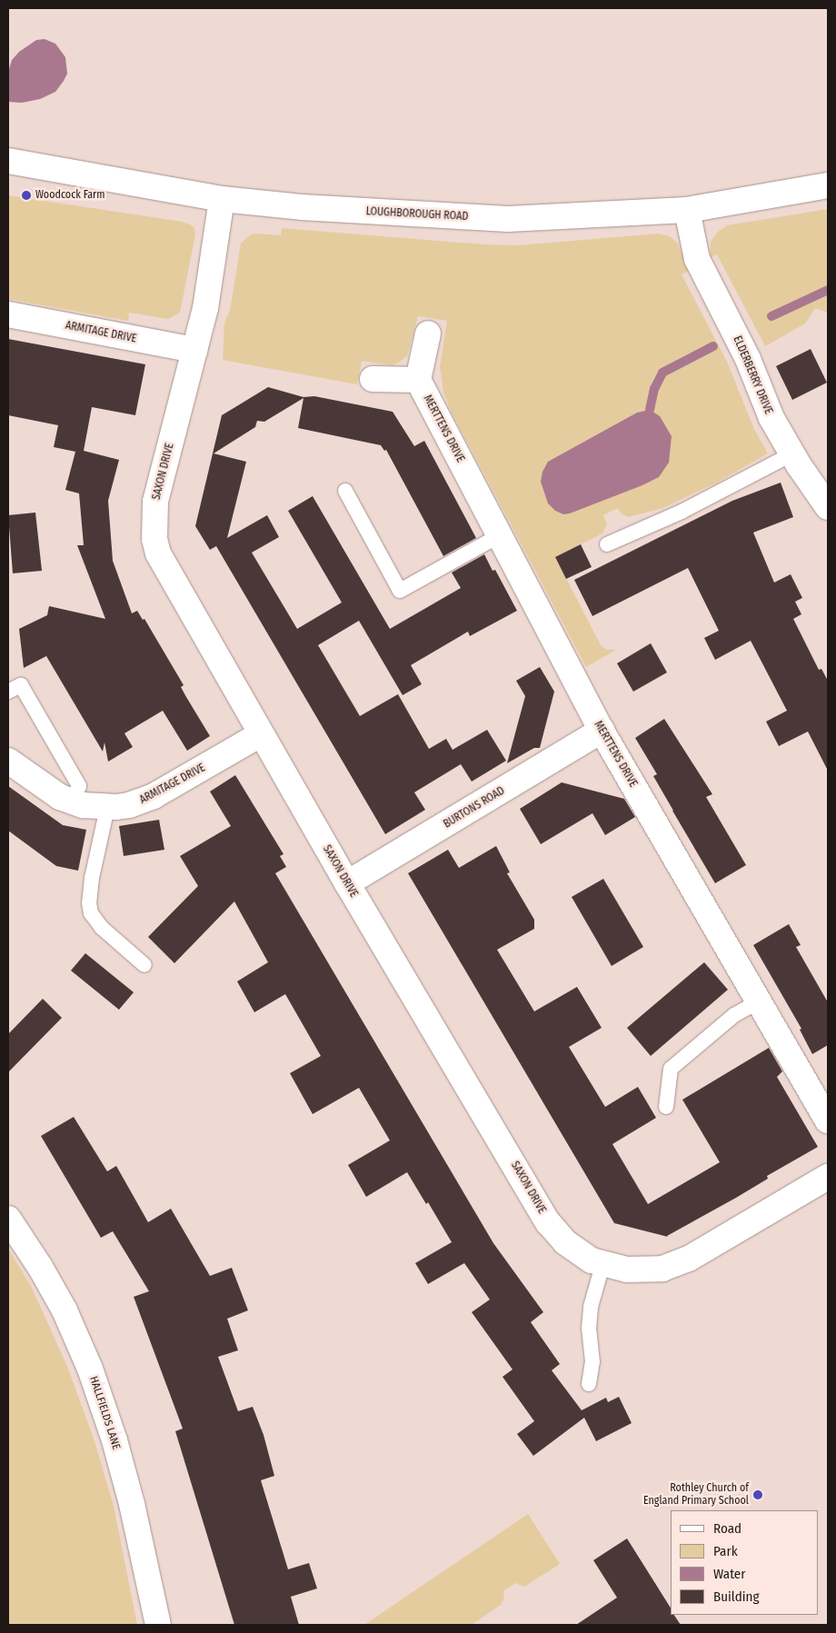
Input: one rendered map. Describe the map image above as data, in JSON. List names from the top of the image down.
{
  "streets": {
    "street": [
      "LOUGHBOROUGH ROAD",
      "ARMITAGE DRIVE",
      "ELDERBERRY DRIVE",
      "MERTTENS DRIVE",
      "SAXON DRIVE",
      "BURTONS ROAD",
      "HALLFIELDS LANE"
    ]
  },
  "crossings": [
    ["LOUGHBOROUGH ROAD", "ELDERBERRY DRIVE"],
    ["LOUGHBOROUGH ROAD", "SAXON DRIVE"],
    ["ARMITAGE DRIVE", "SAXON DRIVE"],
    ["MERTTENS DRIVE", "BURTONS ROAD"],
    ["SAXON DRIVE", "BURTONS ROAD"]
  ],
  "places": ["Woodcock Farm", "Rothley Church of England Primary School"],
  "legend": [
    "Road",
    "Park",
    "Water",
    "Building"
  ]
}
